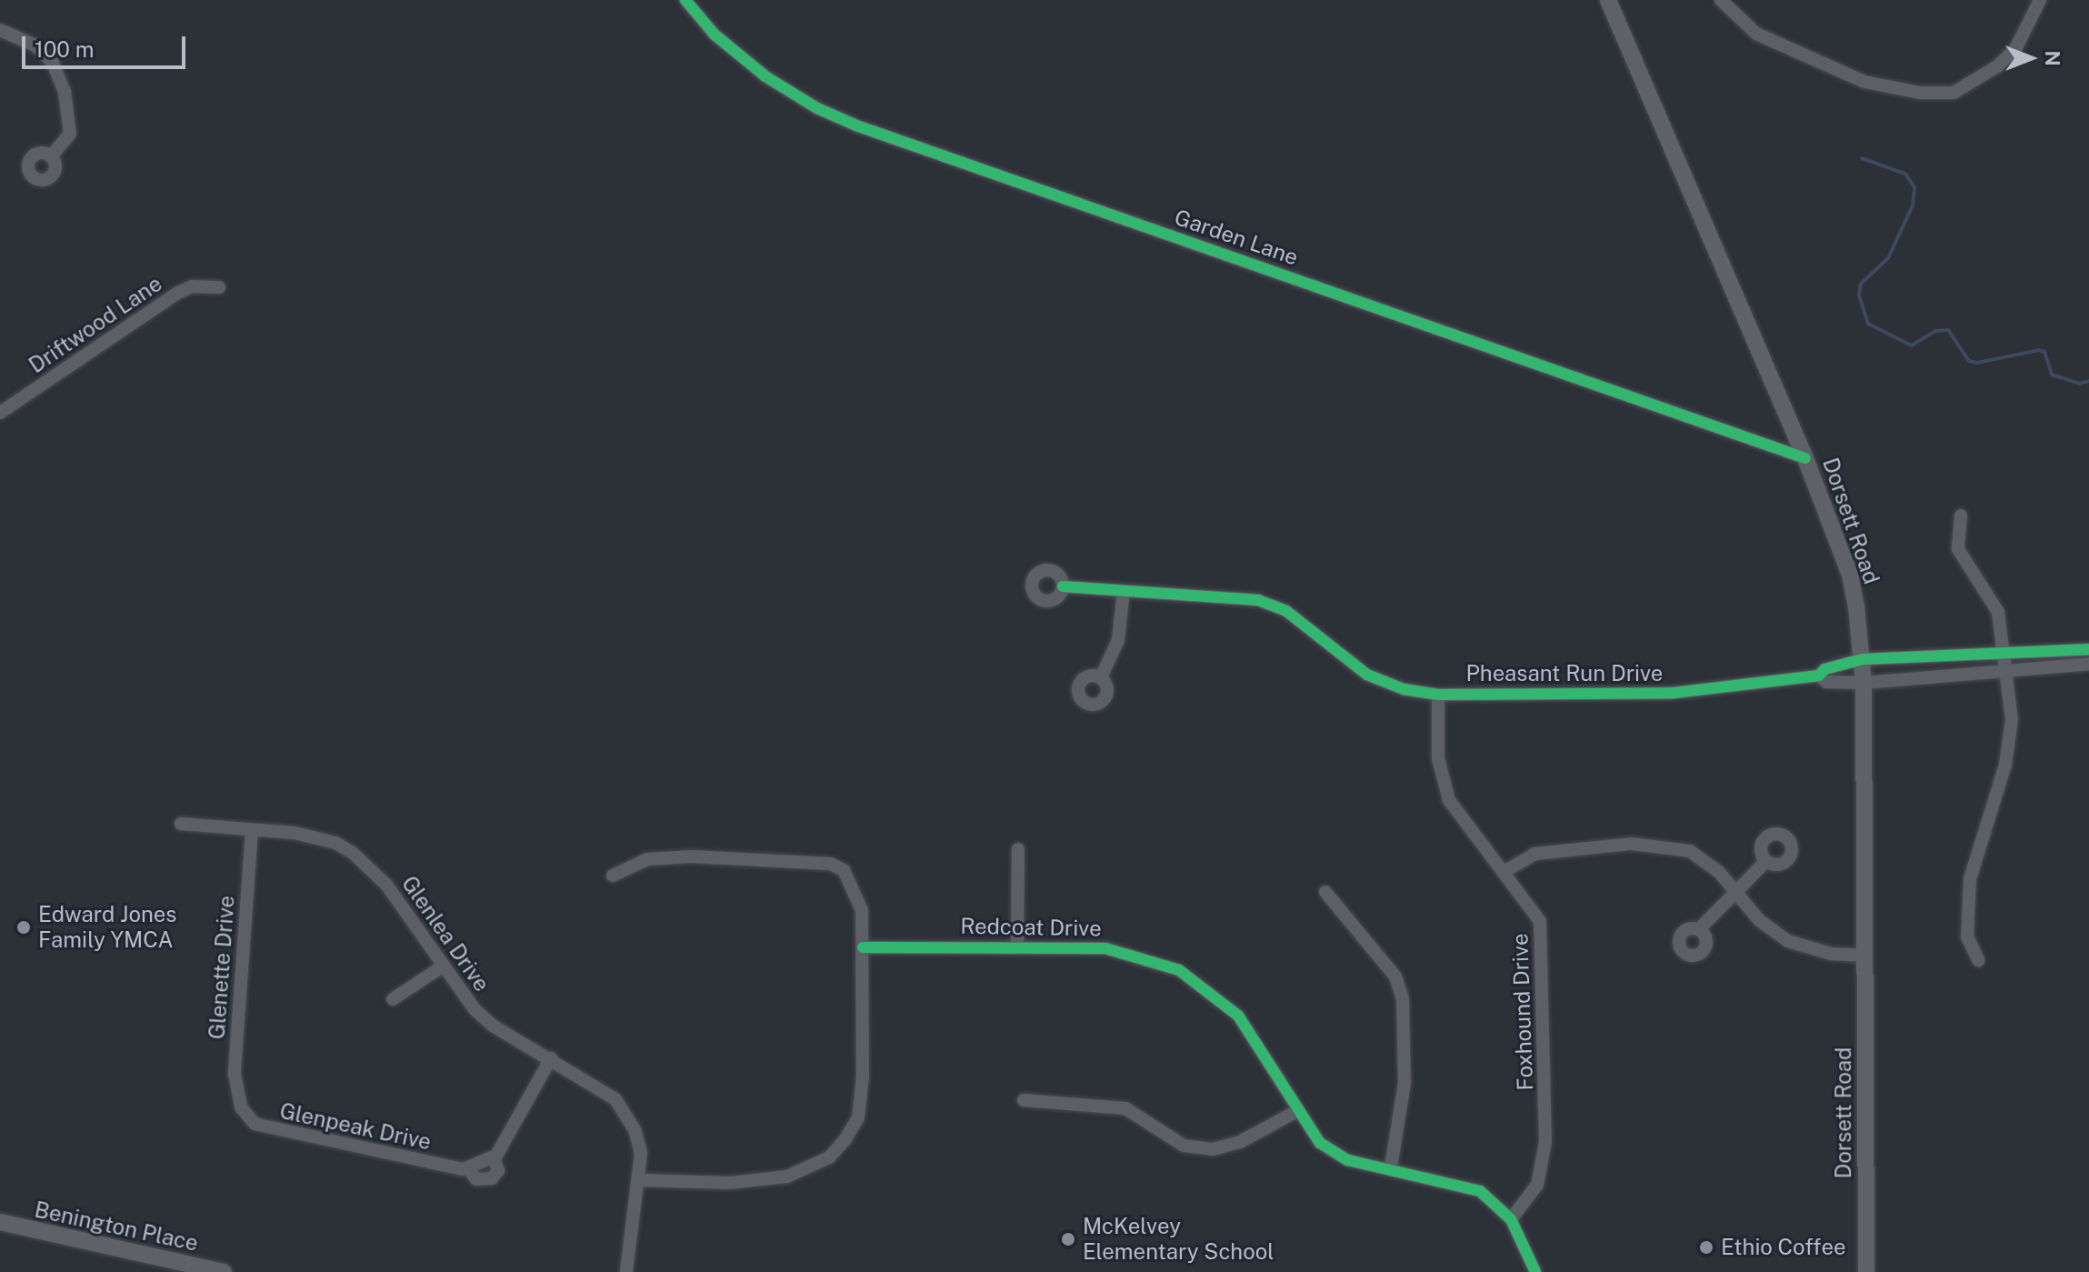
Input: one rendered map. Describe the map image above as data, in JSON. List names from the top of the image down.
{
  "streets": {
    "main road": ["Dorsett Road", "Benington Place"],
    "street": [
      "Garden Lane",
      "Driftwood Lane",
      "Pheasant Run Drive",
      "Redcoat Drive",
      "Glenlea Drive",
      "Glenette Drive",
      "Foxhound Drive",
      "Glenpeak Drive"
    ]
  },
  "crossings": [
    ["Garden Lane", "Dorsett Road"],
    ["Dorsett Road", "Pheasant Run Drive"],
    ["Pheasant Run Drive", "Foxhound Drive"],
    ["Redcoat Drive", "Foxhound Drive"],
    ["Glenlea Drive", "Glenette Drive"],
    ["Glenlea Drive", "Glenpeak Drive"],
    ["Glenette Drive", "Glenpeak Drive"]
  ],
  "places": ["Edward Jones Family YMCA", "McKelvey Elementary School", "Ethio Coffee"],
  "scale_bar": "100 m",
  "north": "right"
}
